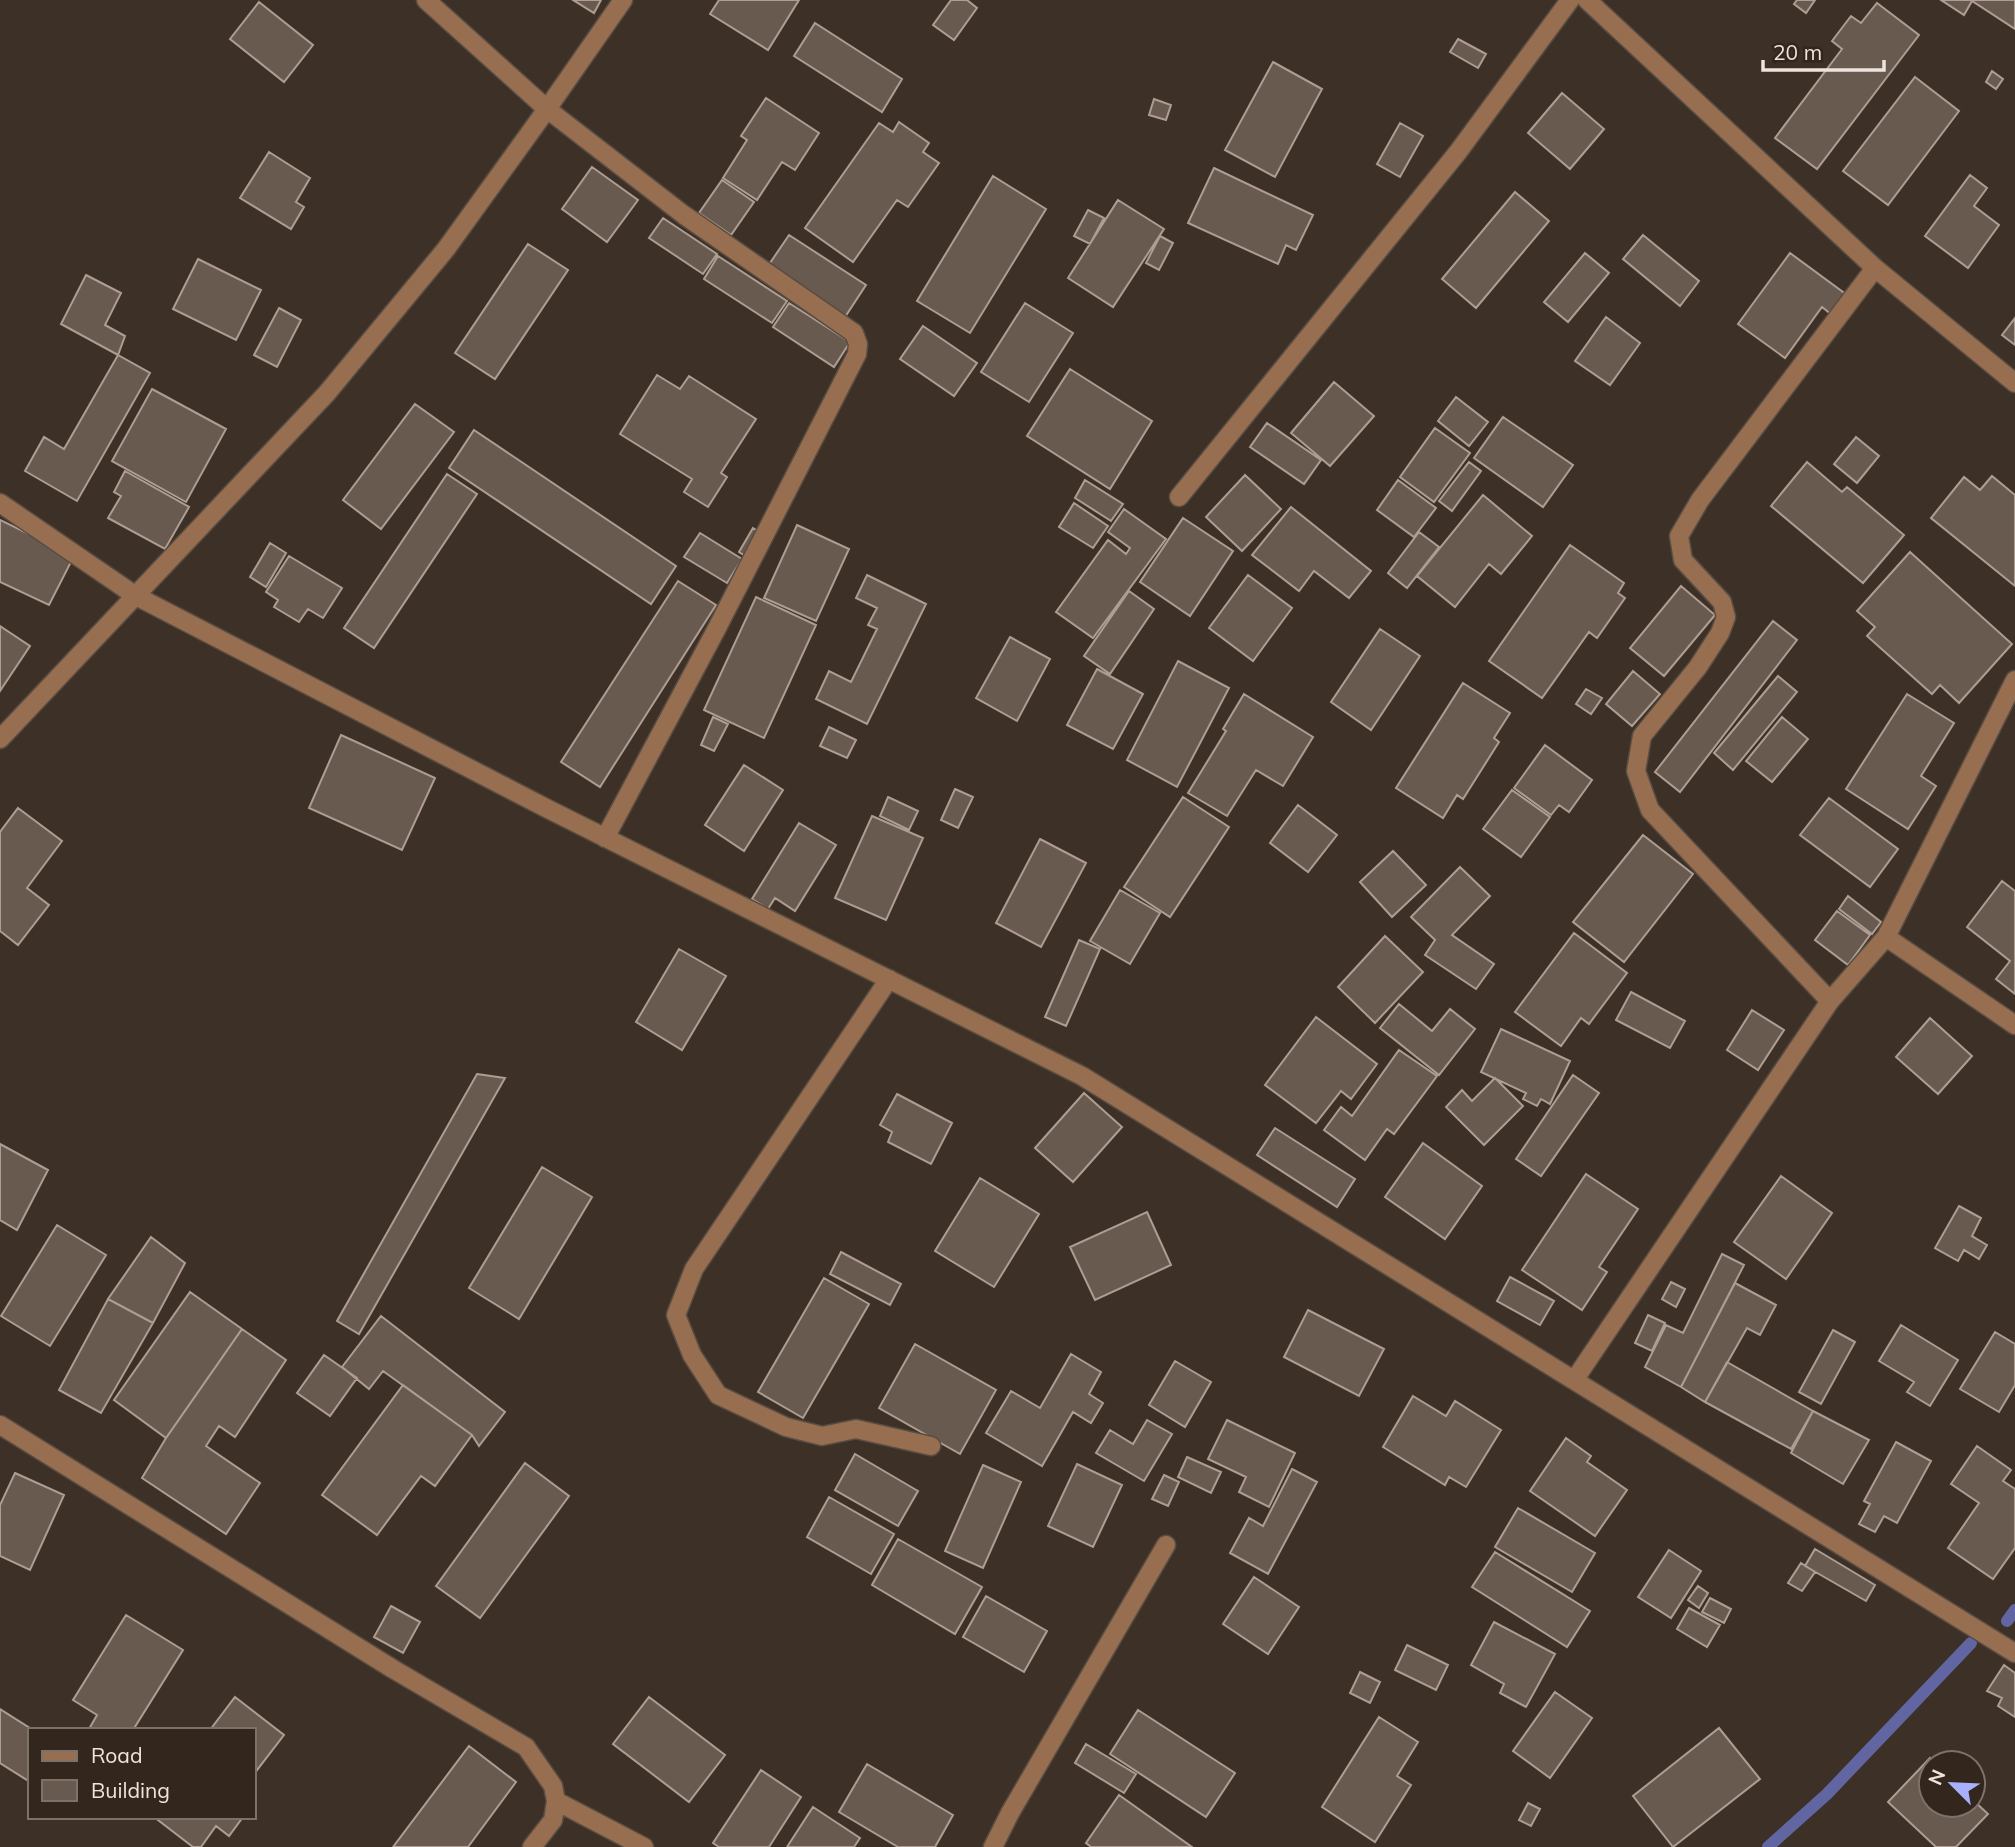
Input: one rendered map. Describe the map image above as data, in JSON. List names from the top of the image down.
{
  "legend": ["Road", "Building"],
  "scale_bar": "20 m",
  "north": "top left"
}
